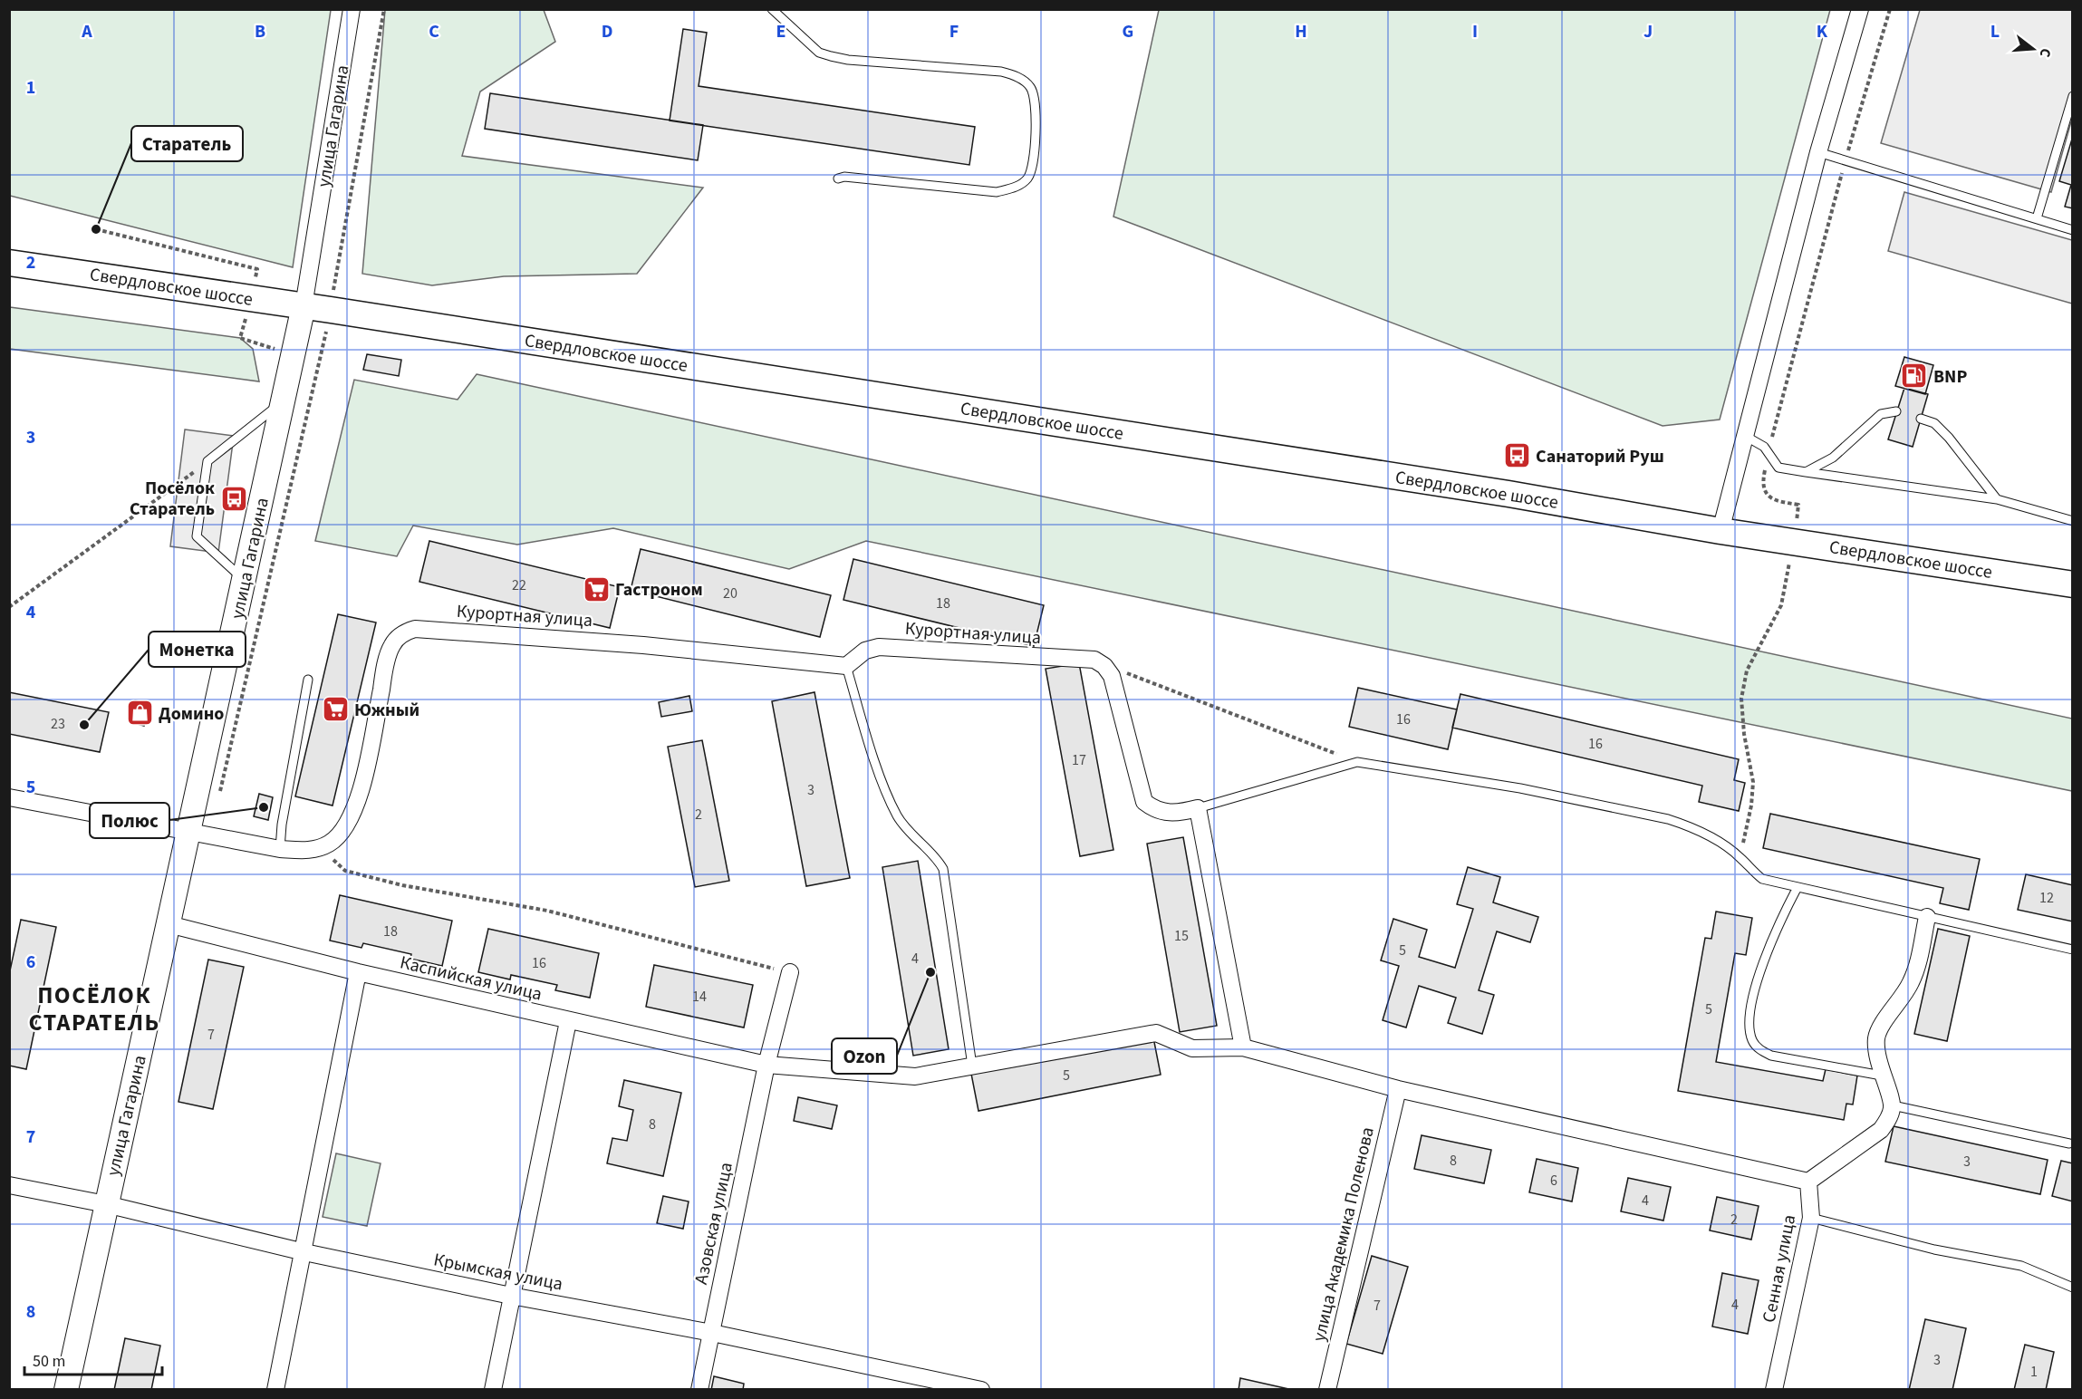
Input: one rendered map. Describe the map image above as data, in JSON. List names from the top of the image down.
{
  "streets": {
    "main road": ["Свердловское шоссе"],
    "street": [
      "улица Гагарина",
      "Курортная улица",
      "Каспийская улица",
      "Азовская улица",
      "улица Академика Поленова",
      "Сенная улица",
      "Крымская улица"
    ]
  },
  "crossings": [
    ["улица Гагарина", "Свердловское шоссе"],
    ["улица Гагарина", "Каспийская улица"],
    ["улица Гагарина", "Крымская улица"],
    ["Каспийская улица", "Азовская улица"],
    ["Каспийская улица", "улица Академика Поленова"],
    ["Каспийская улица", "Сенная улица"],
    ["Азовская улица", "Крымская улица"]
  ],
  "districts": ["ПОСЁЛОК СТАРАТЕЛЬ"],
  "places": {
    "other": [
      "Старатель",
      "Монетка",
      "Полюс",
      "Ozon"
    ],
    "fuel station": ["BNP"],
    "bus stop": ["Санаторий Руш", "Посёлок Старатель"],
    "supermarket": ["Гастроном", "Южный"],
    "shop": ["Домино"]
  },
  "house_numbers": [
    "22",
    "20",
    "18",
    "16",
    "23",
    "16",
    "17",
    "3",
    "2",
    "12",
    "18",
    "15",
    "5",
    "4",
    "16",
    "14",
    "5",
    "7",
    "5",
    "8",
    "8",
    "3",
    "6",
    "4",
    "2",
    "4",
    "7",
    "3",
    "1"
  ],
  "scale_bar": "50 m",
  "north": "right",
  "grid": {
    "columns": [
      "A",
      "B",
      "C",
      "D",
      "E",
      "F",
      "G",
      "H",
      "I",
      "J",
      "K",
      "L"
    ],
    "rows": [
      "1",
      "2",
      "3",
      "4",
      "5",
      "6",
      "7",
      "8"
    ]
  }
}
